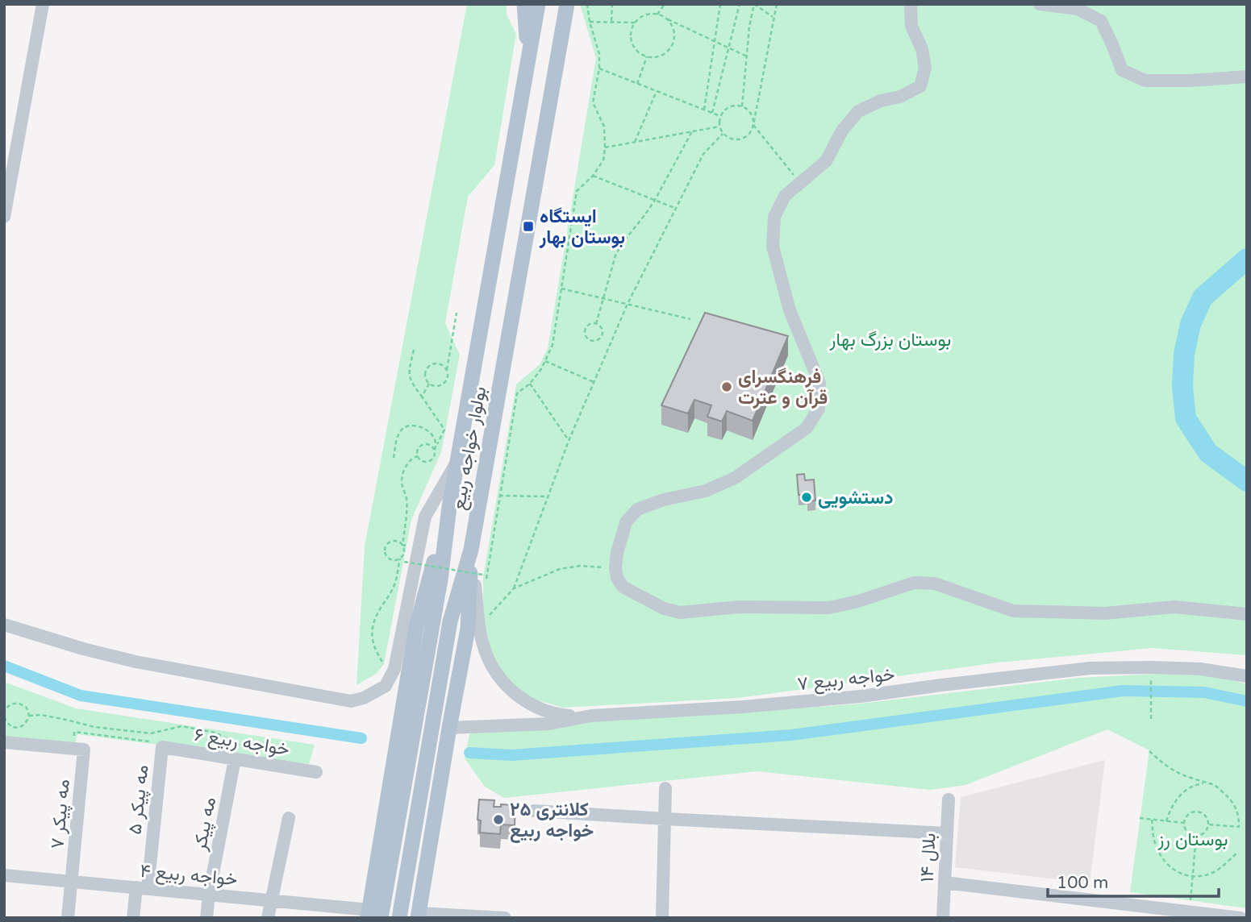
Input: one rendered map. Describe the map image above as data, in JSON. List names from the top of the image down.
{
  "streets": {
    "main road": ["بولوار خواجه ربیع"],
    "street": [
      "خواجه ربیع ۷",
      "خواجه ربیع ۶",
      "مه پیکر ۵",
      "مه پیکر ۷",
      "مه پیکر",
      "بلال ۱۴",
      "خواجه ربیع ۴"
    ]
  },
  "crossings": [
    ["بولوار خواجه ربیع", "خواجه ربیع ۴"],
    ["خواجه ربیع ۶", "مه پیکر ۵"],
    ["خواجه ربیع ۶", "مه پیکر"],
    ["مه پیکر ۵", "خواجه ربیع ۴"],
    ["مه پیکر ۷", "خواجه ربیع ۴"],
    ["مه پیکر", "خواجه ربیع ۴"]
  ],
  "parks": ["بوستان بزرگ بهار", "بوستان رز"],
  "places": {
    "transit": ["ایستگاه بوستان بهار"],
    "other": ["فرهنگسرای قرآن و عترت", "دستشویی", "کلانتری ٢۵ خواجه ربیع"]
  },
  "scale_bar": "100 m"
}
